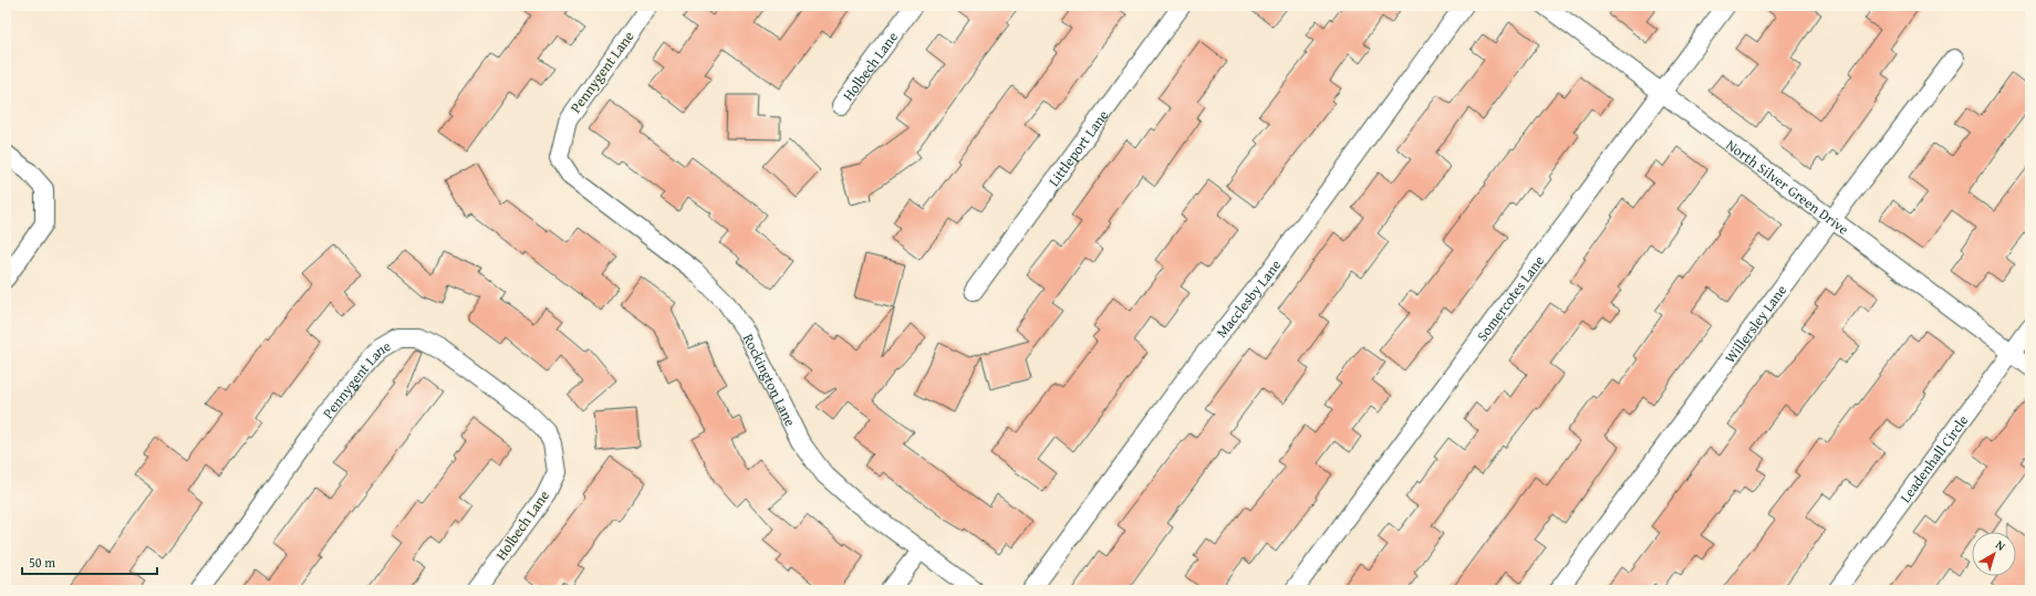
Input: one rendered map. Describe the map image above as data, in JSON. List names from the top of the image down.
{
  "streets": {
    "street": [
      "Holbech Lane",
      "Pennygent Lane",
      "Littleport Lane",
      "North Silver Green Drive",
      "Macclesby Lane",
      "Somercotes Lane",
      "Willersley Lane",
      "Rockington Lane",
      "Leadenhall Circle"
    ]
  },
  "crossings": [
    ["Holbech Lane", "Pennygent Lane"],
    ["Pennygent Lane", "Rockington Lane"],
    ["North Silver Green Drive", "Somercotes Lane"],
    ["North Silver Green Drive", "Willersley Lane"],
    ["North Silver Green Drive", "Leadenhall Circle"]
  ],
  "scale_bar": "50 m",
  "north": "top right"
}
